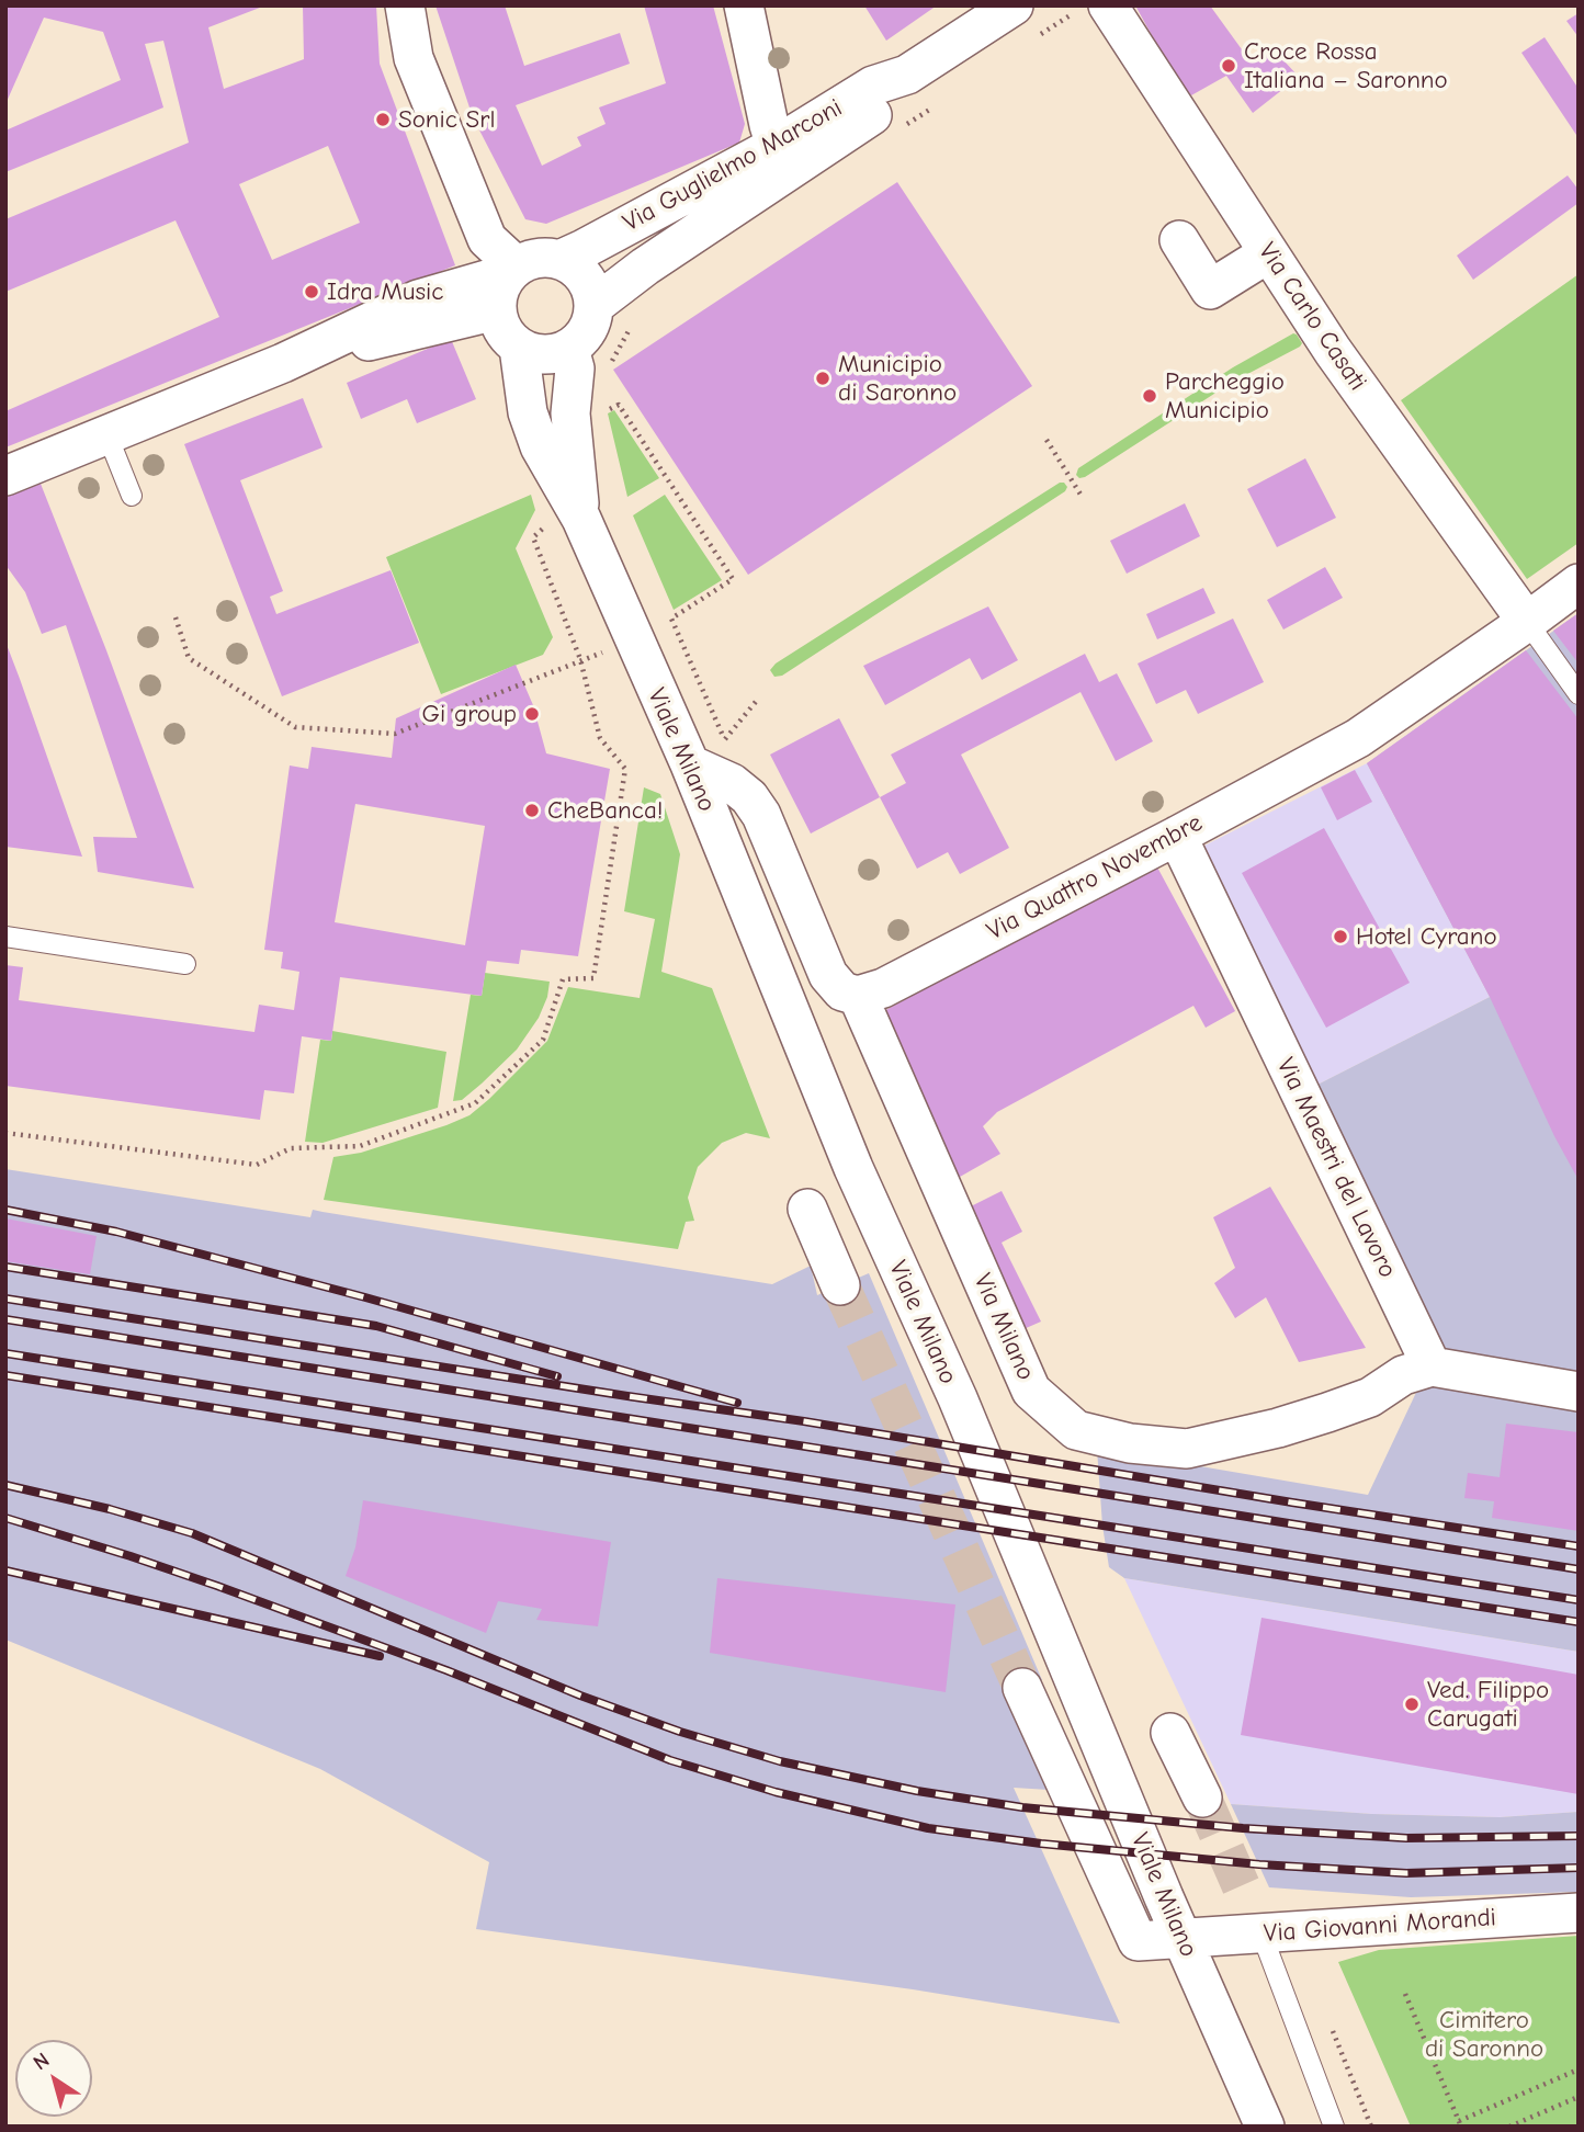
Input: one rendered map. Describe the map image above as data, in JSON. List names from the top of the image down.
{
  "streets": {
    "street": [
      "Via Guglielmo Marconi",
      "Via Carlo Casati",
      "Viale Milano",
      "Via Quattro Novembre",
      "Via Maestri del Lavoro",
      "Via Milano",
      "Via Giovanni Morandi"
    ]
  },
  "crossings": [
    ["Via Guglielmo Marconi", "Viale Milano"],
    ["Via Carlo Casati", "Via Quattro Novembre"],
    ["Viale Milano", "Via Giovanni Morandi"],
    ["Via Quattro Novembre", "Via Maestri del Lavoro"],
    ["Via Quattro Novembre", "Via Milano"],
    ["Via Maestri del Lavoro", "Via Milano"]
  ],
  "parks": ["Cimitero di Saronno"],
  "places": [
    "Croce Rossa Italiana – Saronno",
    "Sonic Srl",
    "Idra Music",
    "Municipio di Saronno",
    "Parcheggio Municipio",
    "Gi group",
    "CheBanca!",
    "Hotel Cyrano",
    "Ved. Filippo Carugati"
  ],
  "north": "top left"
}
